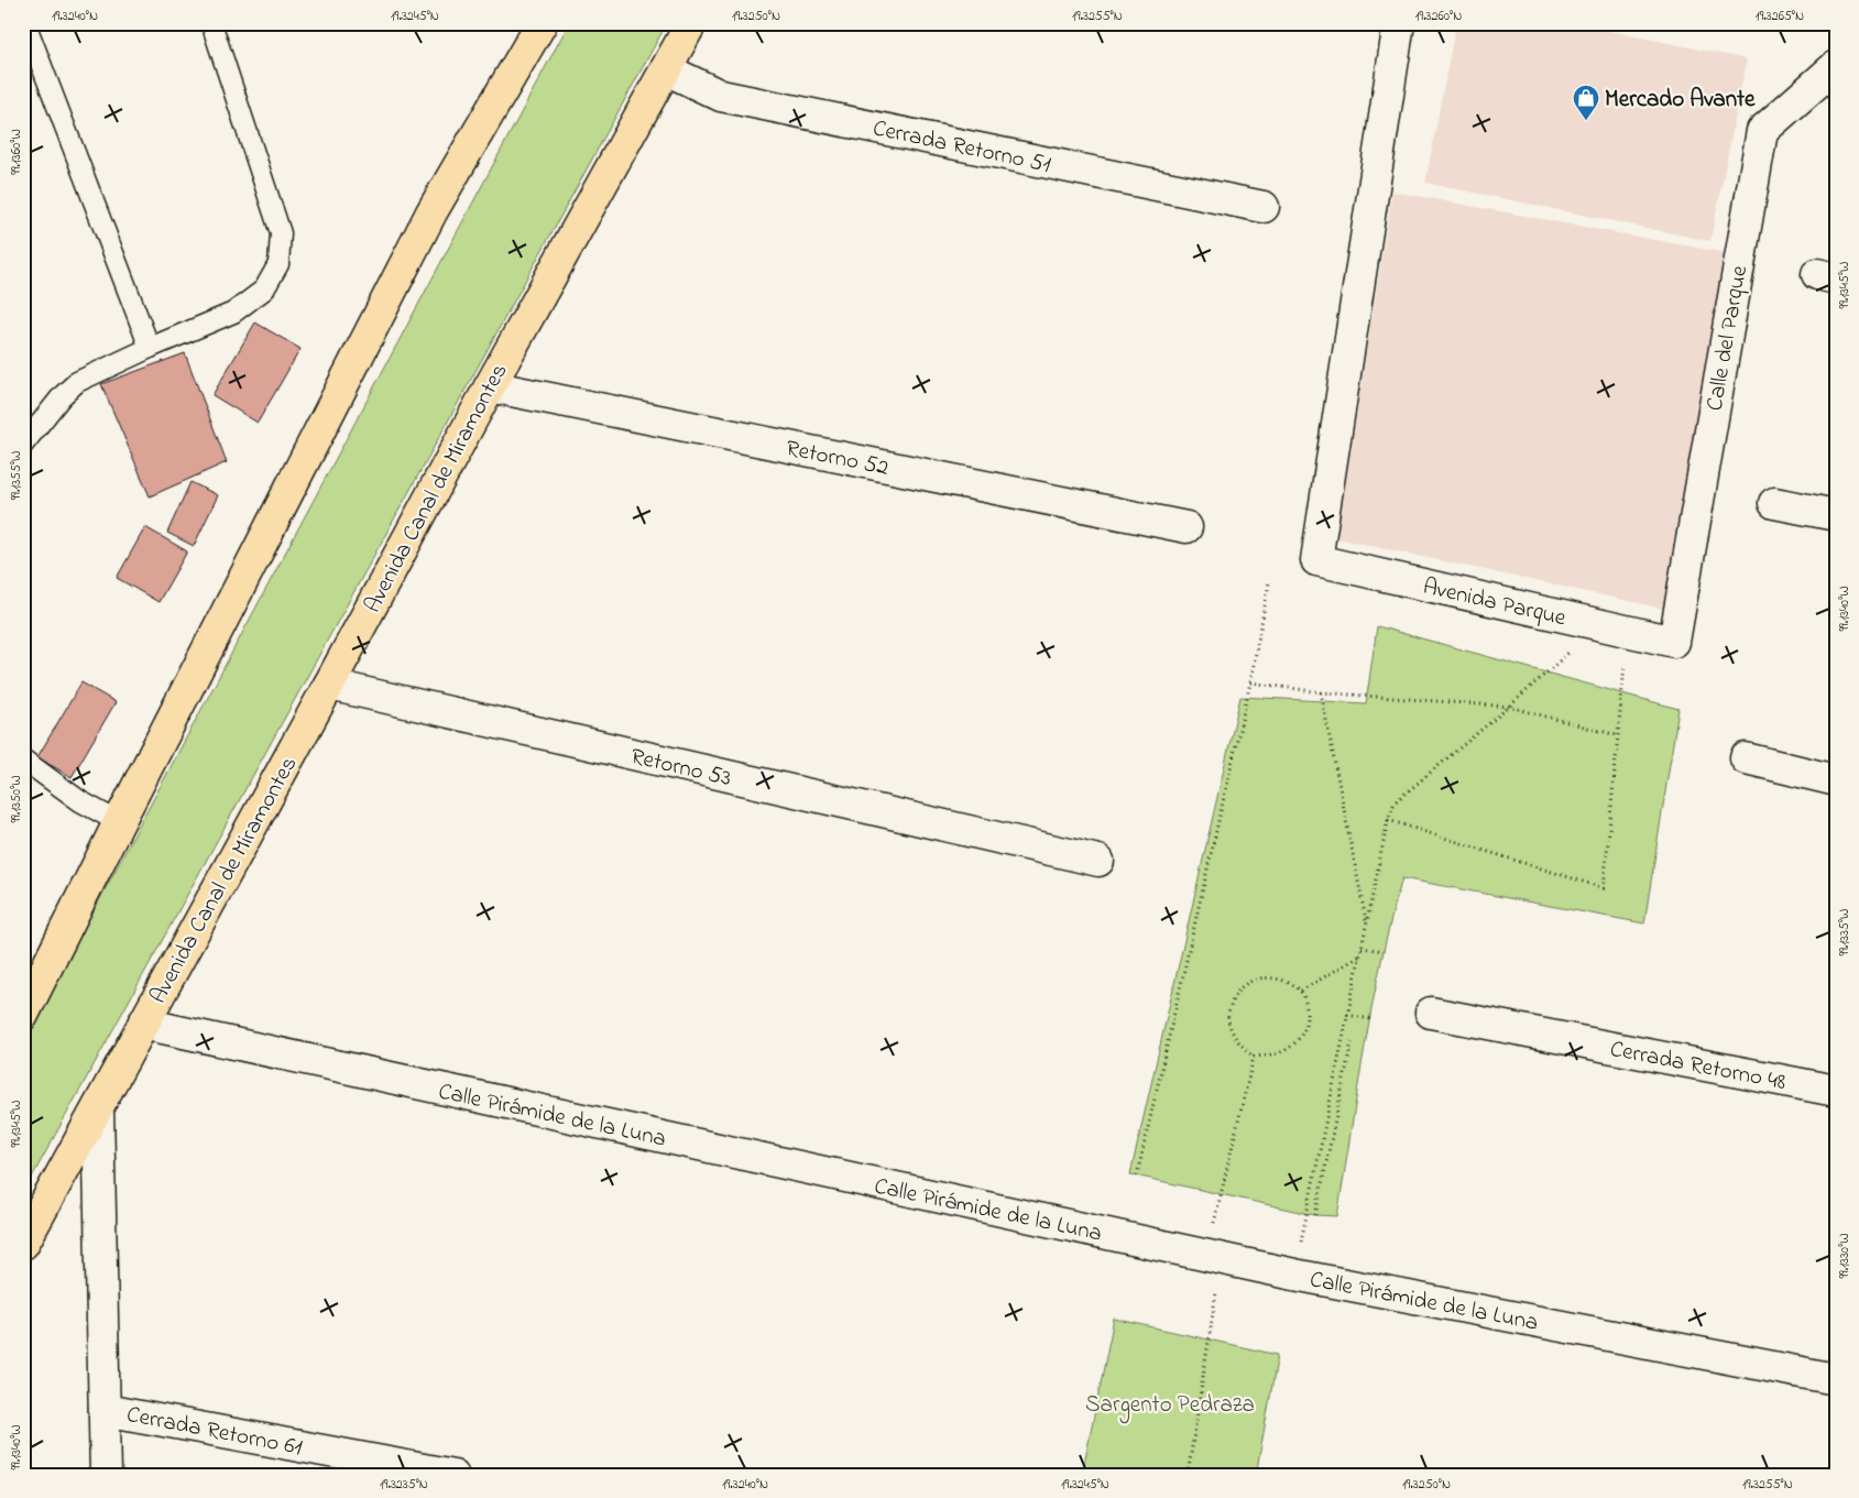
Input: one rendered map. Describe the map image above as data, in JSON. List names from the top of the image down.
{
  "streets": {
    "main road": ["Avenida Canal de Miramontes"],
    "street": [
      "Cerrada Retorno 51",
      "Calle del Parque",
      "Retorno 52",
      "Avenida Parque",
      "Retorno 53",
      "Cerrada Retorno 48",
      "Calle Pirámide de la Luna",
      "Cerrada Retorno 61"
    ]
  },
  "crossings": [
    ["Cerrada Retorno 51", "Avenida Canal de Miramontes"],
    ["Calle del Parque", "Avenida Parque"],
    ["Retorno 52", "Avenida Canal de Miramontes"],
    ["Avenida Canal de Miramontes", "Retorno 53"],
    ["Avenida Canal de Miramontes", "Calle Pirámide de la Luna"]
  ],
  "parks": ["Sargento Pedraza"],
  "places": {
    "shop": ["Mercado Avante"]
  },
  "coordinates": [
    "19.3240°N",
    "19.3245°N",
    "19.3250°N",
    "19.3255°N",
    "19.3260°N",
    "19.3265°N",
    "99.1360°W",
    "99.1345°W",
    "99.1355°W",
    "99.1340°W",
    "99.1350°W",
    "99.1335°W",
    "99.1330°W",
    "19.3235°N"
  ]
}
